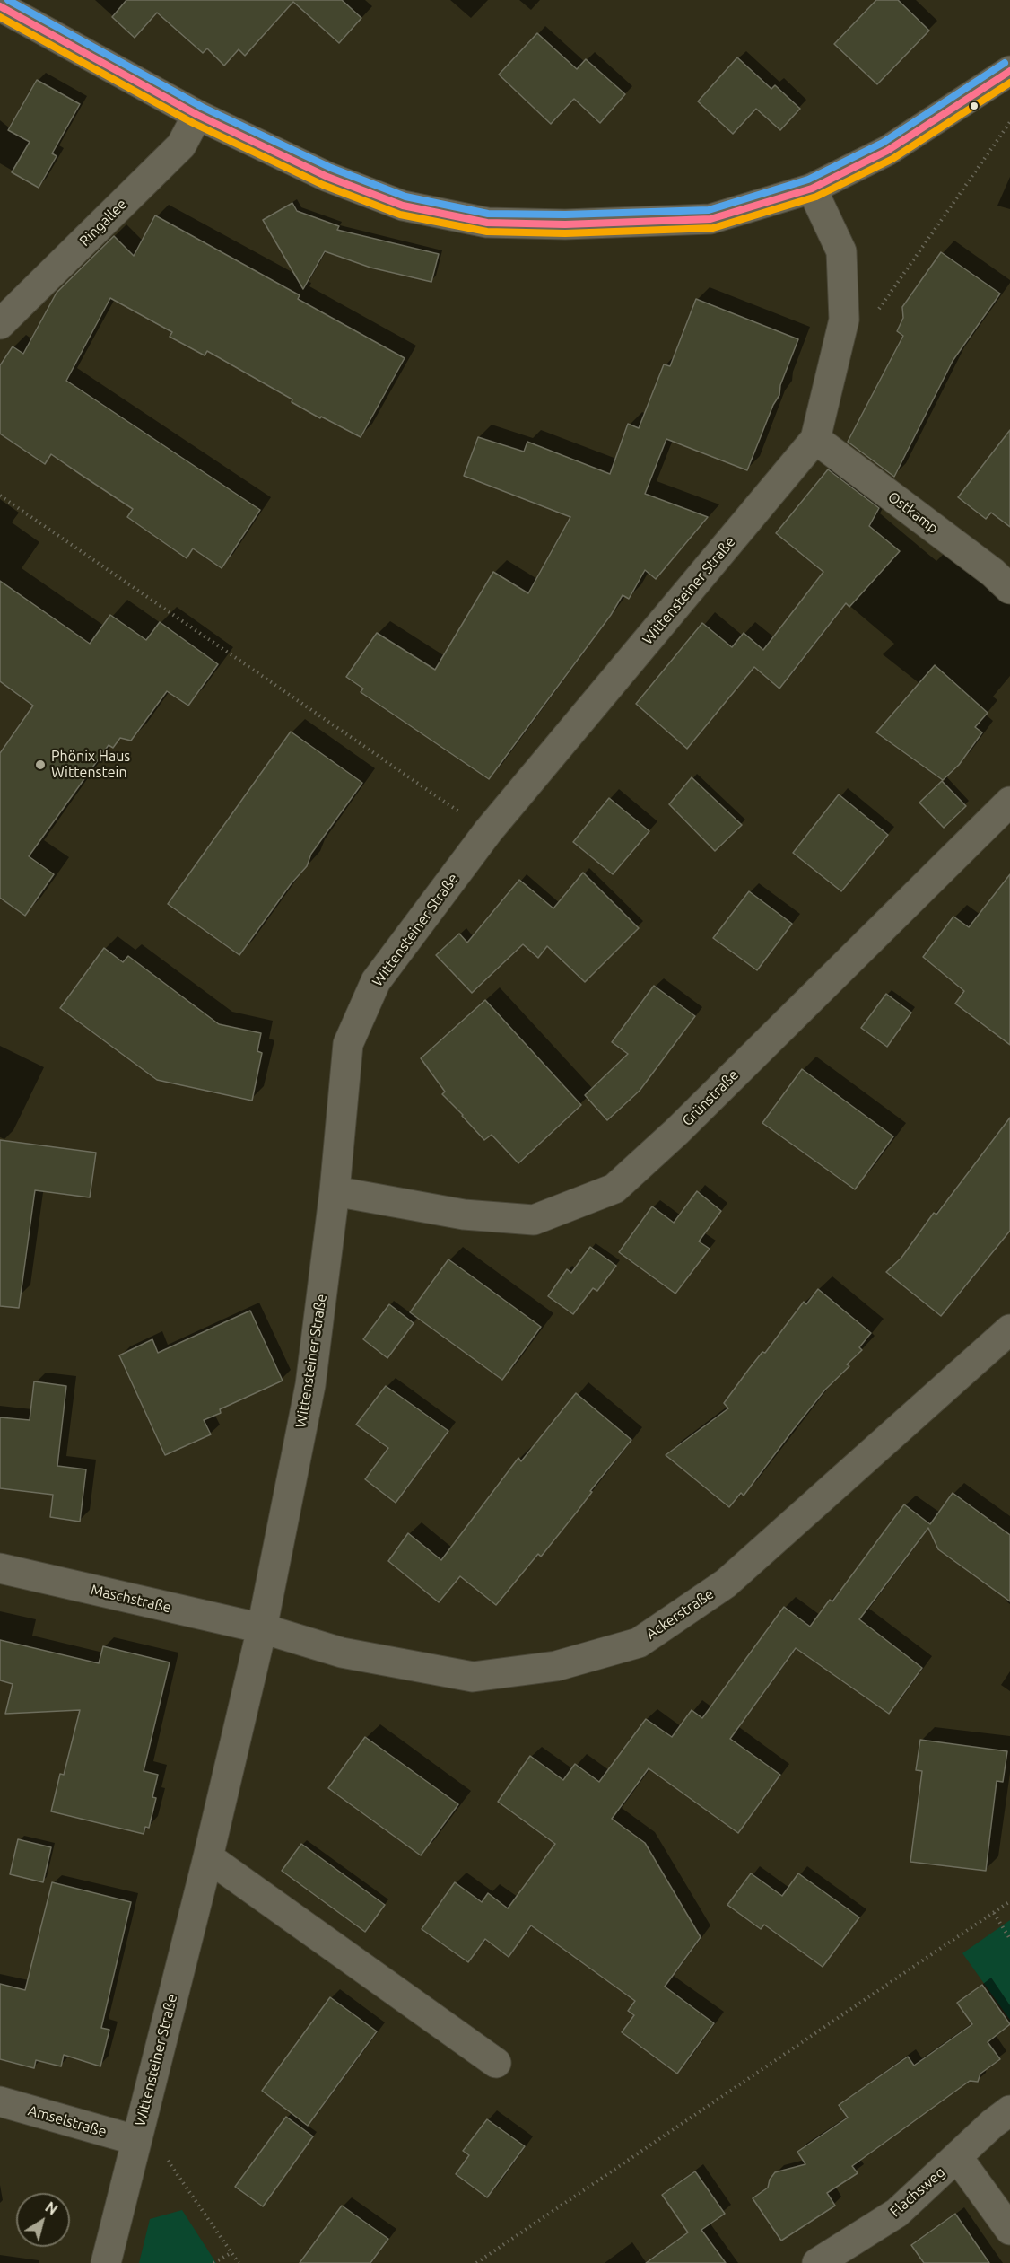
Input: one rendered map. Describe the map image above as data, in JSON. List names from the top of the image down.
{
  "streets": {
    "street": [
      "Ringallee",
      "Ostkamp",
      "Wittensteiner Straße",
      "Grünstraße",
      "Maschstraße",
      "Ackerstraße",
      "Amselstraße",
      "Flachsweg"
    ]
  },
  "crossings": [
    ["Ostkamp", "Wittensteiner Straße"],
    ["Wittensteiner Straße", "Grünstraße"],
    ["Wittensteiner Straße", "Maschstraße"],
    ["Wittensteiner Straße", "Ackerstraße"],
    ["Wittensteiner Straße", "Amselstraße"],
    ["Maschstraße", "Ackerstraße"]
  ],
  "places": ["Phönix Haus Wittenstein"],
  "north": "top right"
}
